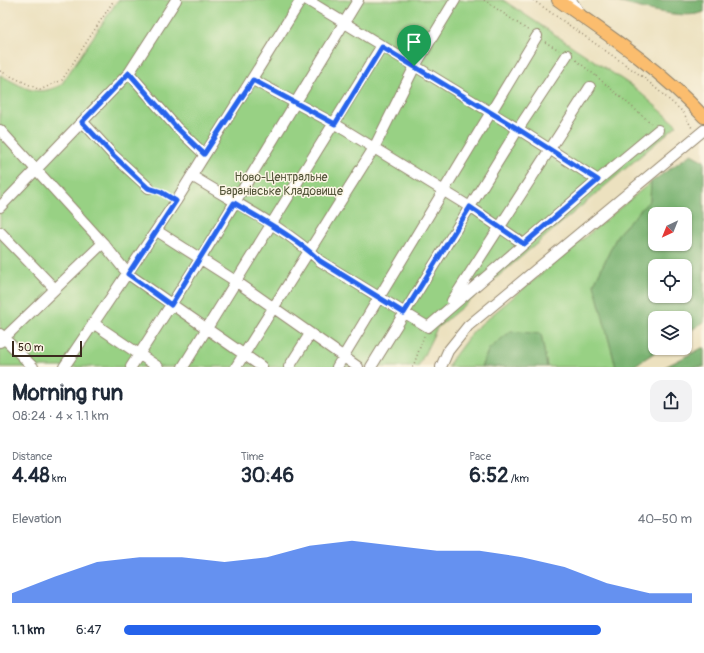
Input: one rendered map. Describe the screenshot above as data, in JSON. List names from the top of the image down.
{
  "parks": ["Ново-Центральне Баранівське Кладовище"],
  "scale_bar": "50 m",
  "north": "bottom left",
  "page": {
    "scale": "50 m",
    "heading": ["Morning run", "08:24 · 4 × 1.1 km"],
    "stats": [
      ["Distance", "4.48 km"],
      ["Time", "30:46"],
      ["Pace", "6:52 /km"]
    ],
    "chart": ["Elevation", "40–50 m"],
    "list": [
      {
        "name": "1.1 km",
        "note": "6:47"
      }
    ]
  }
}
